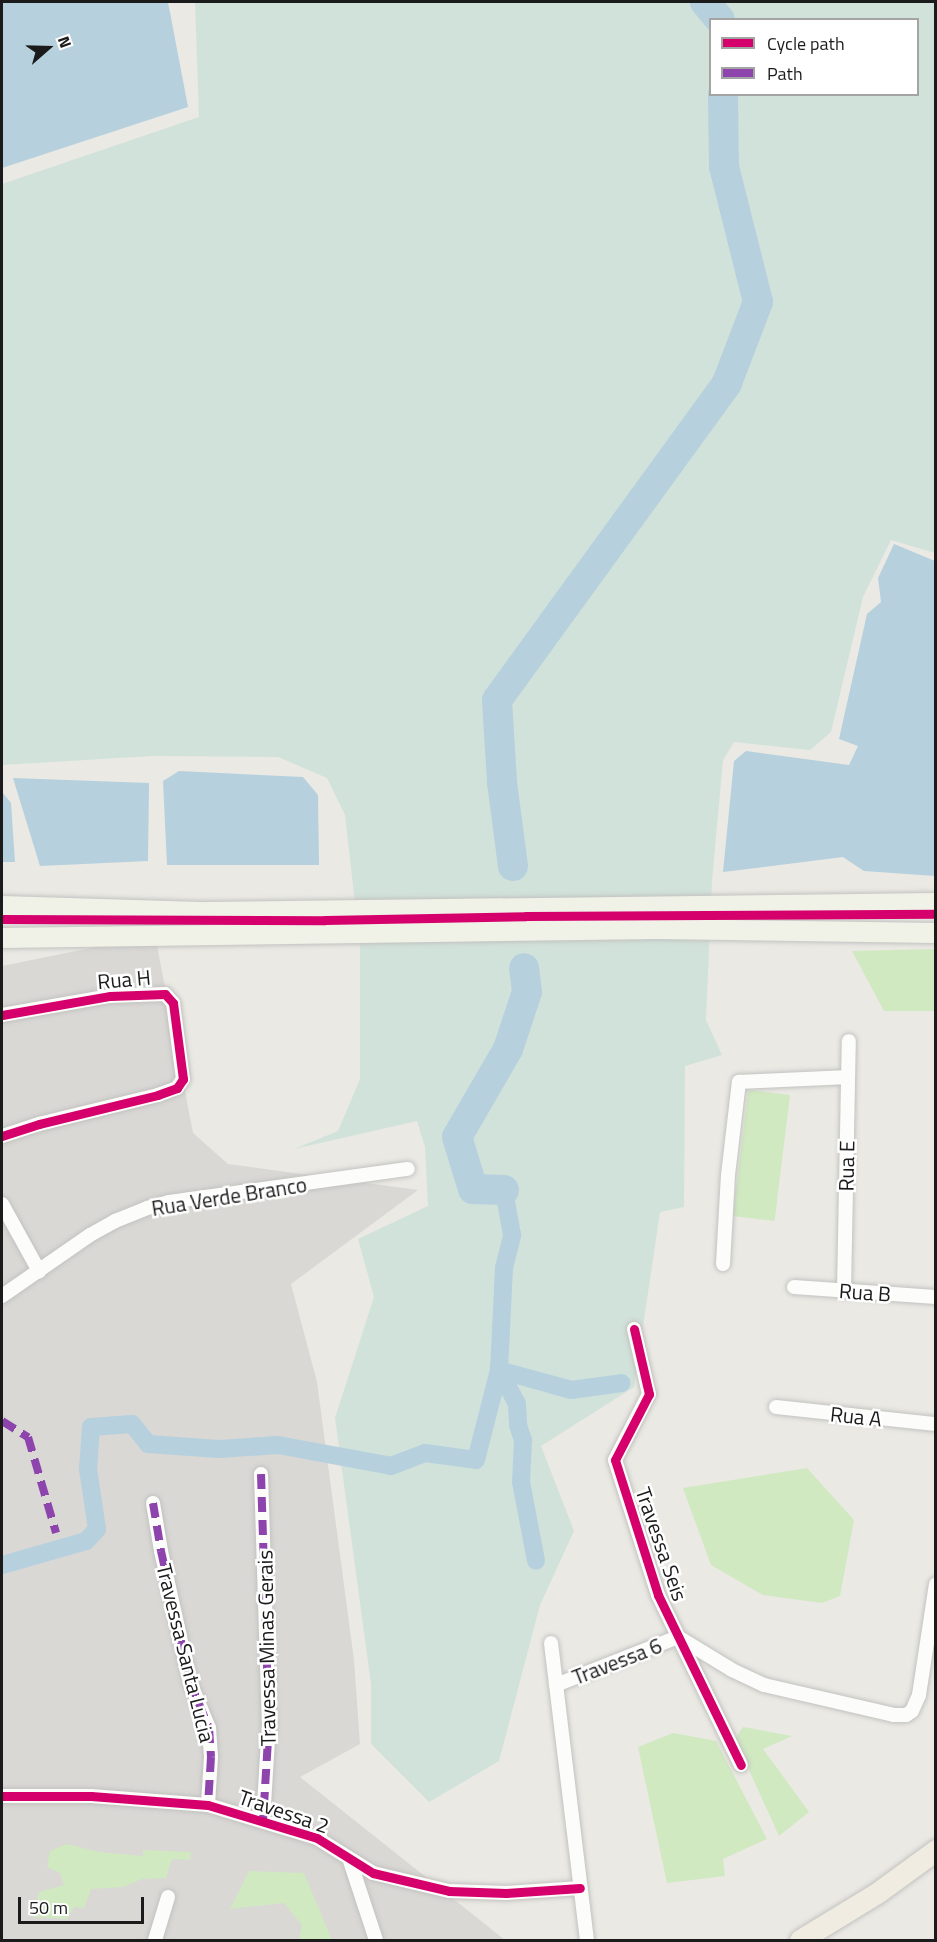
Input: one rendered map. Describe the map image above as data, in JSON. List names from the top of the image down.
{
  "streets": {
    "street": [
      "Rua H",
      "Rua E",
      "Rua Verde Branco",
      "Rua B",
      "Rua A",
      "Travessa Seis",
      "Travessa Minas Gerais",
      "Travessa Santa Lucia",
      "Travessa 6",
      "Travessa 2"
    ]
  },
  "crossings": [
    ["Rua E", "Rua B"],
    ["Travessa Seis", "Travessa 6"],
    ["Travessa Minas Gerais", "Travessa 2"],
    ["Travessa Santa Lucia", "Travessa 2"]
  ],
  "legend": ["Cycle path", "Path"],
  "scale_bar": "50 m",
  "north": "right"
}
